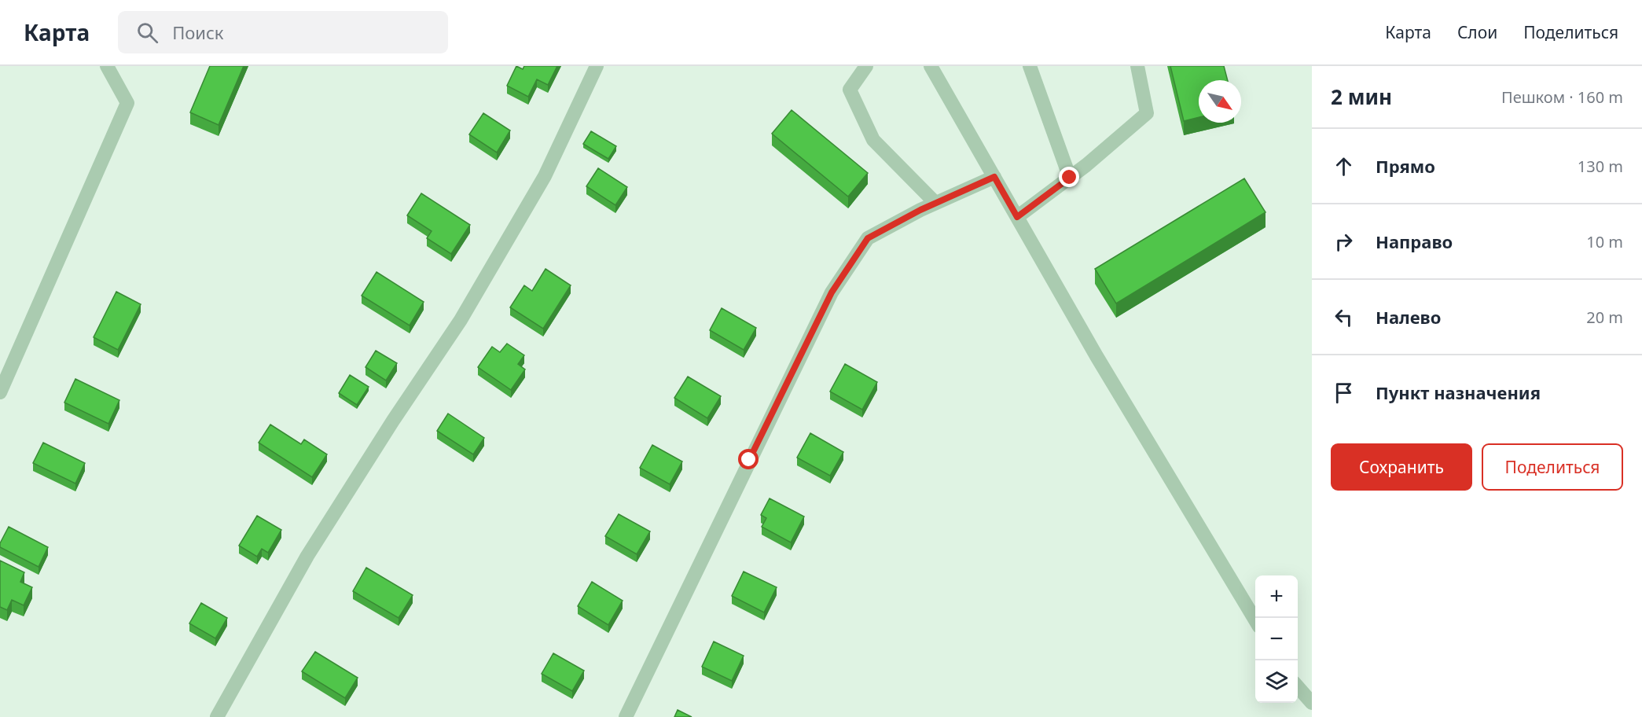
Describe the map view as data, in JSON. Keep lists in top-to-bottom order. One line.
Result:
{"north":"bottom right","page":{"header":"Карта","search":"Поиск","nav":["Карта","Слои","Поделиться"],"heading":["2 мин","Пешком · 160 m"],"list":[["Прямо","130 m"],["Направо","10 m"],["Налево","20 m"],"Пункт назначения"],"buttons":["Сохранить","Поделиться"],"map_buttons":["+","−"]}}
